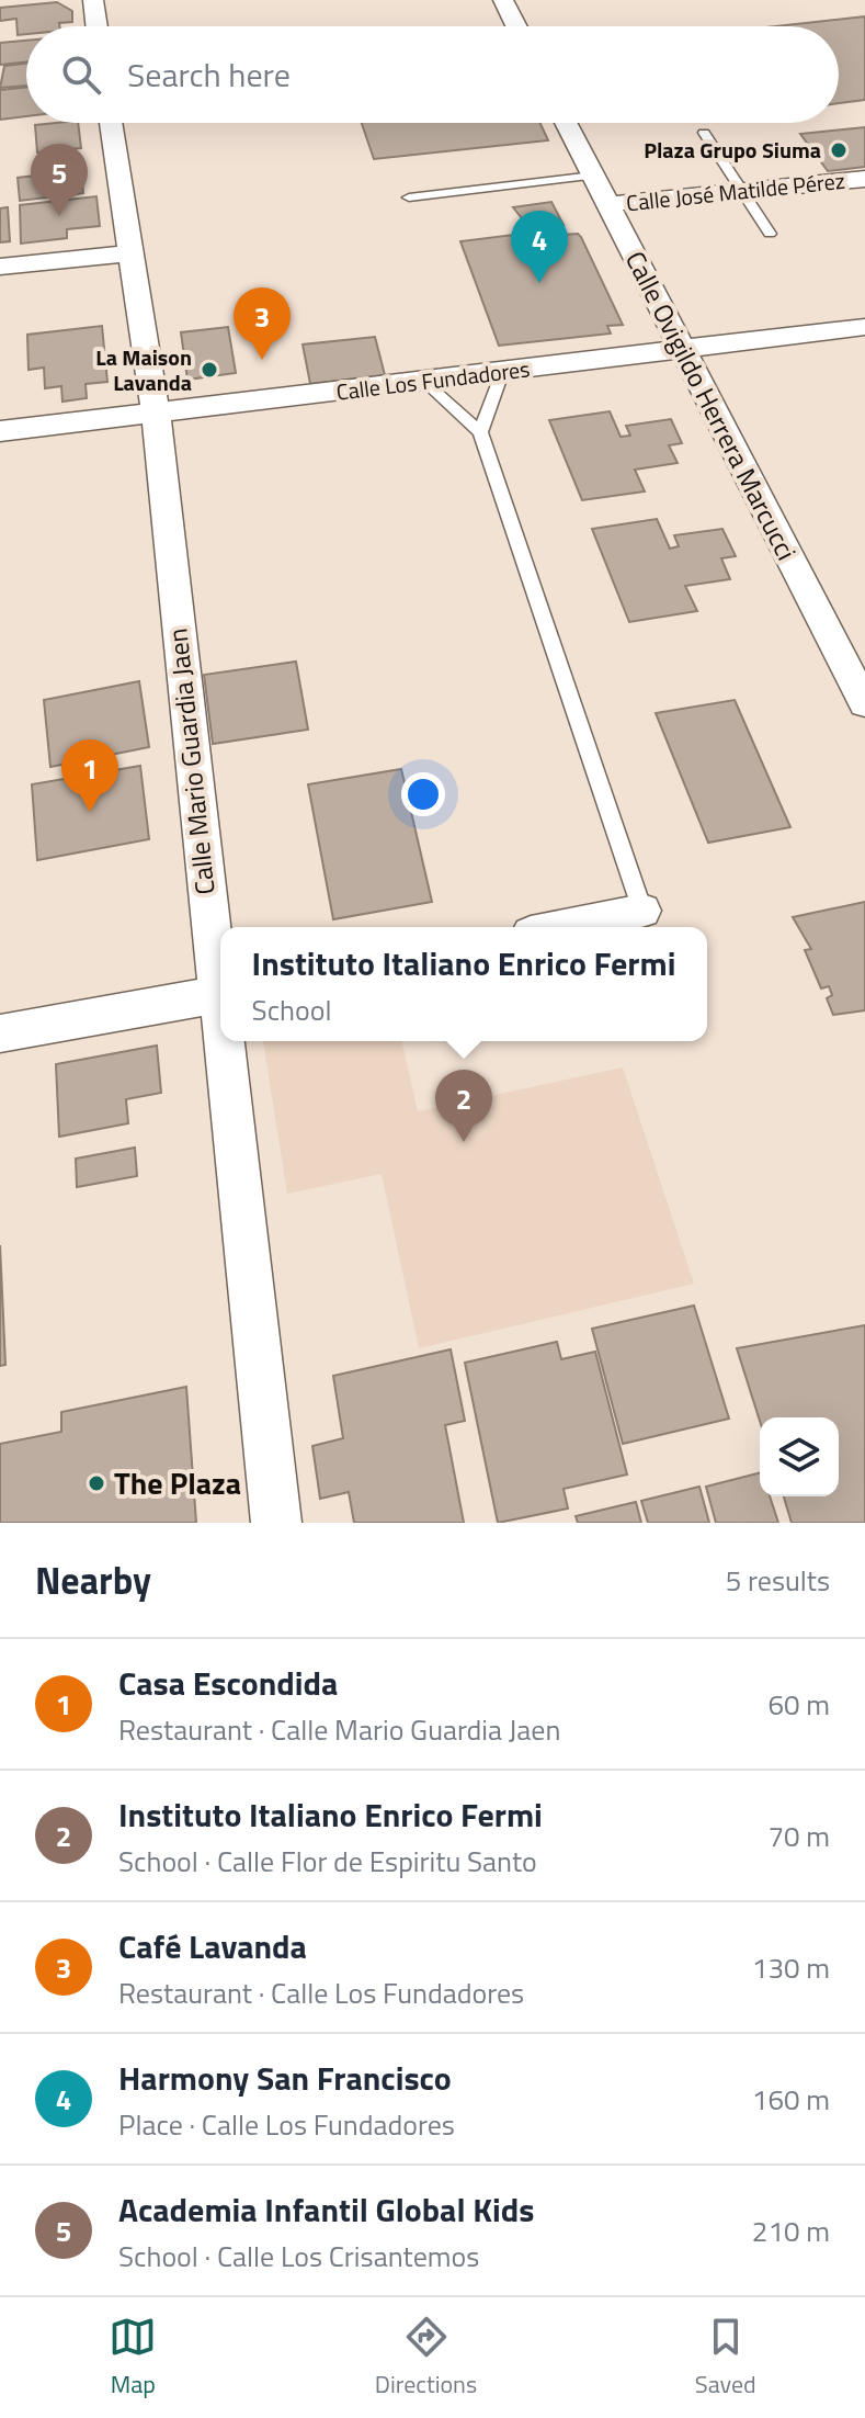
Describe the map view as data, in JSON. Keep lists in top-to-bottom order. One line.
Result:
{"streets":{"street":["Calle José Matilde Pérez","Calle Los Fundadores","Calle Ovigildo Herrera Marcucci","Calle Mario Guardia Jaen"]},"crossings":[["Calle José Matilde Pérez","Calle Ovigildo Herrera Marcucci"],["Calle Los Fundadores","Calle Ovigildo Herrera Marcucci"],["Calle Los Fundadores","Calle Mario Guardia Jaen"]],"places":["Plaza Grupo Siuma","La Maison Lavanda","The Plaza"],"page":{"search":"Search here","pins":["5","4","3","1","2"],"popup":["Instituto Italiano Enrico Fermi","School"],"heading":["Nearby","5 results"],"list":[{"mark":"1","name":"Casa Escondida","note":"Restaurant · Calle Mario Guardia Jaen","value":"60 m"},{"mark":"2","name":"Instituto Italiano Enrico Fermi","note":"School · Calle Flor de Espiritu Santo","value":"70 m"},{"mark":"3","name":"Café Lavanda","note":"Restaurant · Calle Los Fundadores","value":"130 m"},{"mark":"4","name":"Harmony San Francisco","note":"Place · Calle Los Fundadores","value":"160 m"},{"mark":"5","name":"Academia Infantil Global Kids","note":"School · Calle Los Crisantemos","value":"210 m"}],"nav":["Map","Directions","Saved"]}}
